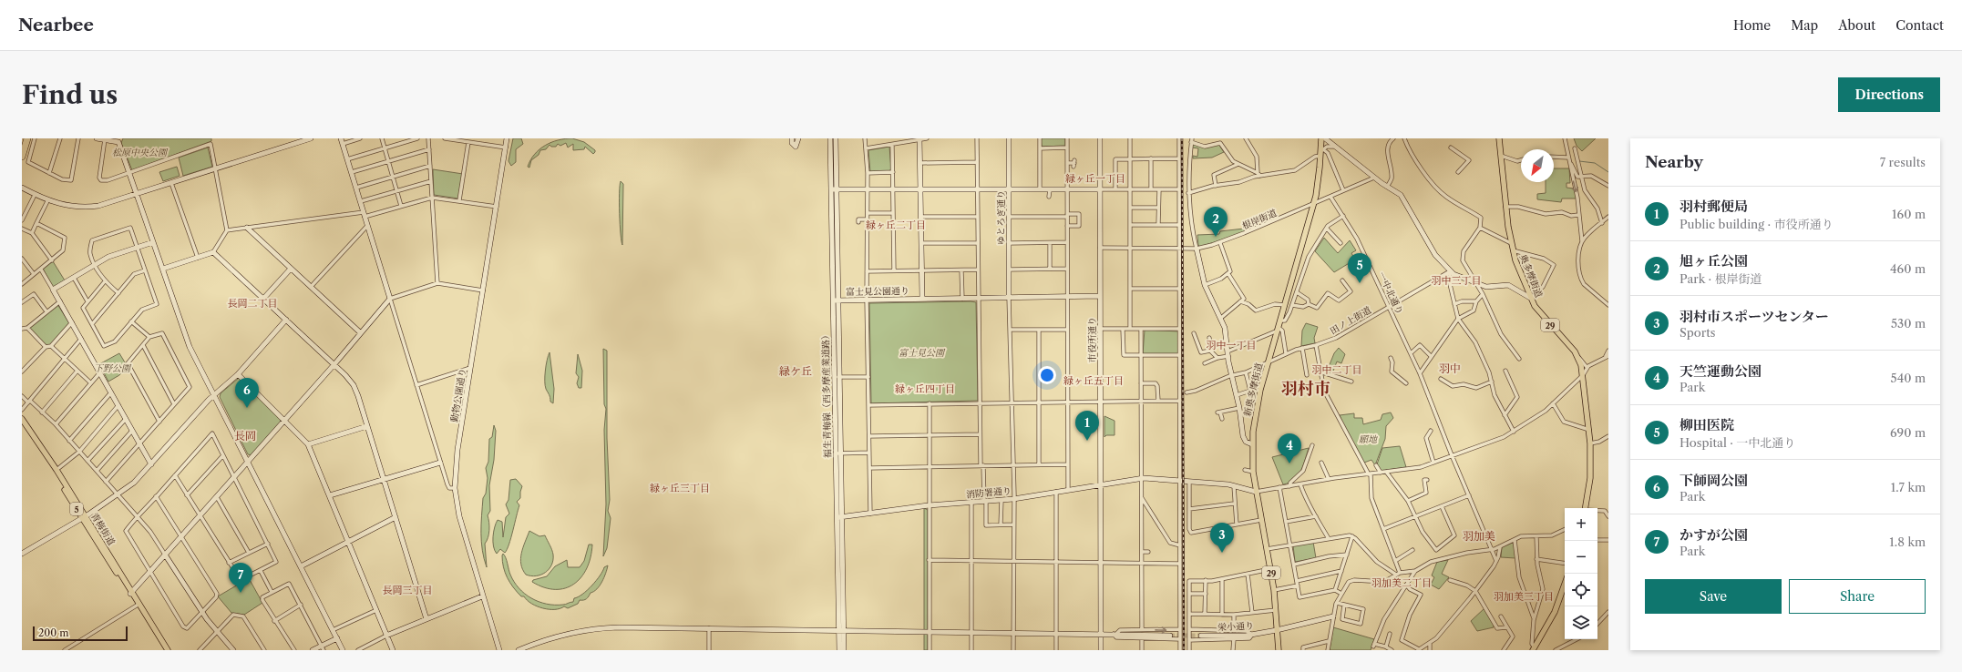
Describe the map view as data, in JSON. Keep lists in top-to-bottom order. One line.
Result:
{"streets":{"main road":["奥多摩街道","29","新奥多摩街道","5","青梅街道"],"street":["ゆとろぎ通り","根岸街道","富士見公園通り","一中北通り","田ノ上街道","市役所通り","福生青梅線（西多摩産業道路）","動物公園通り","消防署通り","栄小通り"]},"crossings":[["ゆとろぎ通り","富士見公園通り"],["根岸街道","一中北通り"],["根岸街道","市役所通り"],["根岸街道","新奥多摩街道"],["富士見公園通り","市役所通り"],["富士見公園通り","福生青梅線（西多摩産業道路）"],["一中北通り","田ノ上街道"],["田ノ上街道","新奥多摩街道"],["市役所通り","消防署通り"],["新奥多摩街道","消防署通り"],["新奥多摩街道","栄小通り"],["福生青梅線（西多摩産業道路）","消防署通り"]],"districts":["緑ヶ丘一丁目","緑ヶ丘二丁目","羽中三丁目","長岡二丁目","羽中一丁目","羽中","羽中二丁目","緑ケ丘","緑ヶ丘五丁目","緑ヶ丘四丁目","羽村市","長岡","緑ヶ丘三丁目","羽加美","羽加美二丁目","長岡三丁目","羽加美三丁目"],"parks":["松原中央公園","富士見公園","下野公園","願地"],"scale_bar":"200 m","north":"bottom left","page":{"header":"Nearbee","nav":["Home","Map","About","Contact"],"buttons":["Directions",["Save","Share"]],"title":"Find us","heading":["Nearby","7 results"],"list":[{"mark":"1","name":"羽村郵便局","note":"Public building · 市役所通り","value":"160 m"},{"mark":"2","name":"旭ヶ丘公園","note":"Park · 根岸街道","value":"460 m"},{"mark":"3","name":"羽村市スポーツセンター","note":"Sports","value":"530 m"},{"mark":"4","name":"天竺運動公園","note":"Park","value":"540 m"},{"mark":"5","name":"柳田医院","note":"Hospital · 一中北通り","value":"690 m"},{"mark":"6","name":"下師岡公園","note":"Park","value":"1.7 km"},{"mark":"7","name":"かすが公園","note":"Park","value":"1.8 km"}],"pins":["2","5","6","1","4","3","7"],"map_buttons":["+","−"],"scale":"200 m"}}
